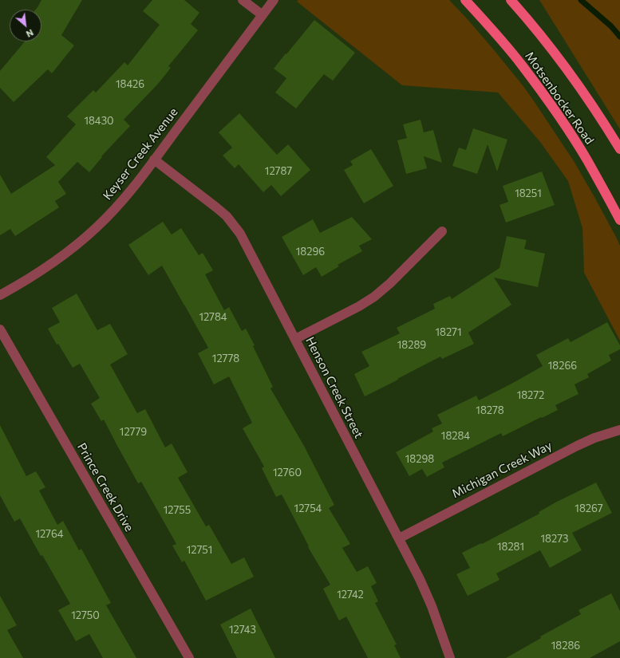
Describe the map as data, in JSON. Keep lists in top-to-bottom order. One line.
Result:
{"streets":{"main road":["Motsenbocker Road"],"street":["Keyser Creek Avenue","Henson Creek Street","Michigan Creek Way","Prince Creek Drive"]},"crossings":[["Keyser Creek Avenue","Henson Creek Street"],["Henson Creek Street","Michigan Creek Way"]],"house_numbers":["18426","18430","12787","18251","18296","12784","18271","18289","12778","18266","18272","18278","12779","18284","18298","12760","12754","18267","12755","12764","18273","18281","12751","12742","12750","12743","18286"],"north":"bottom right"}
